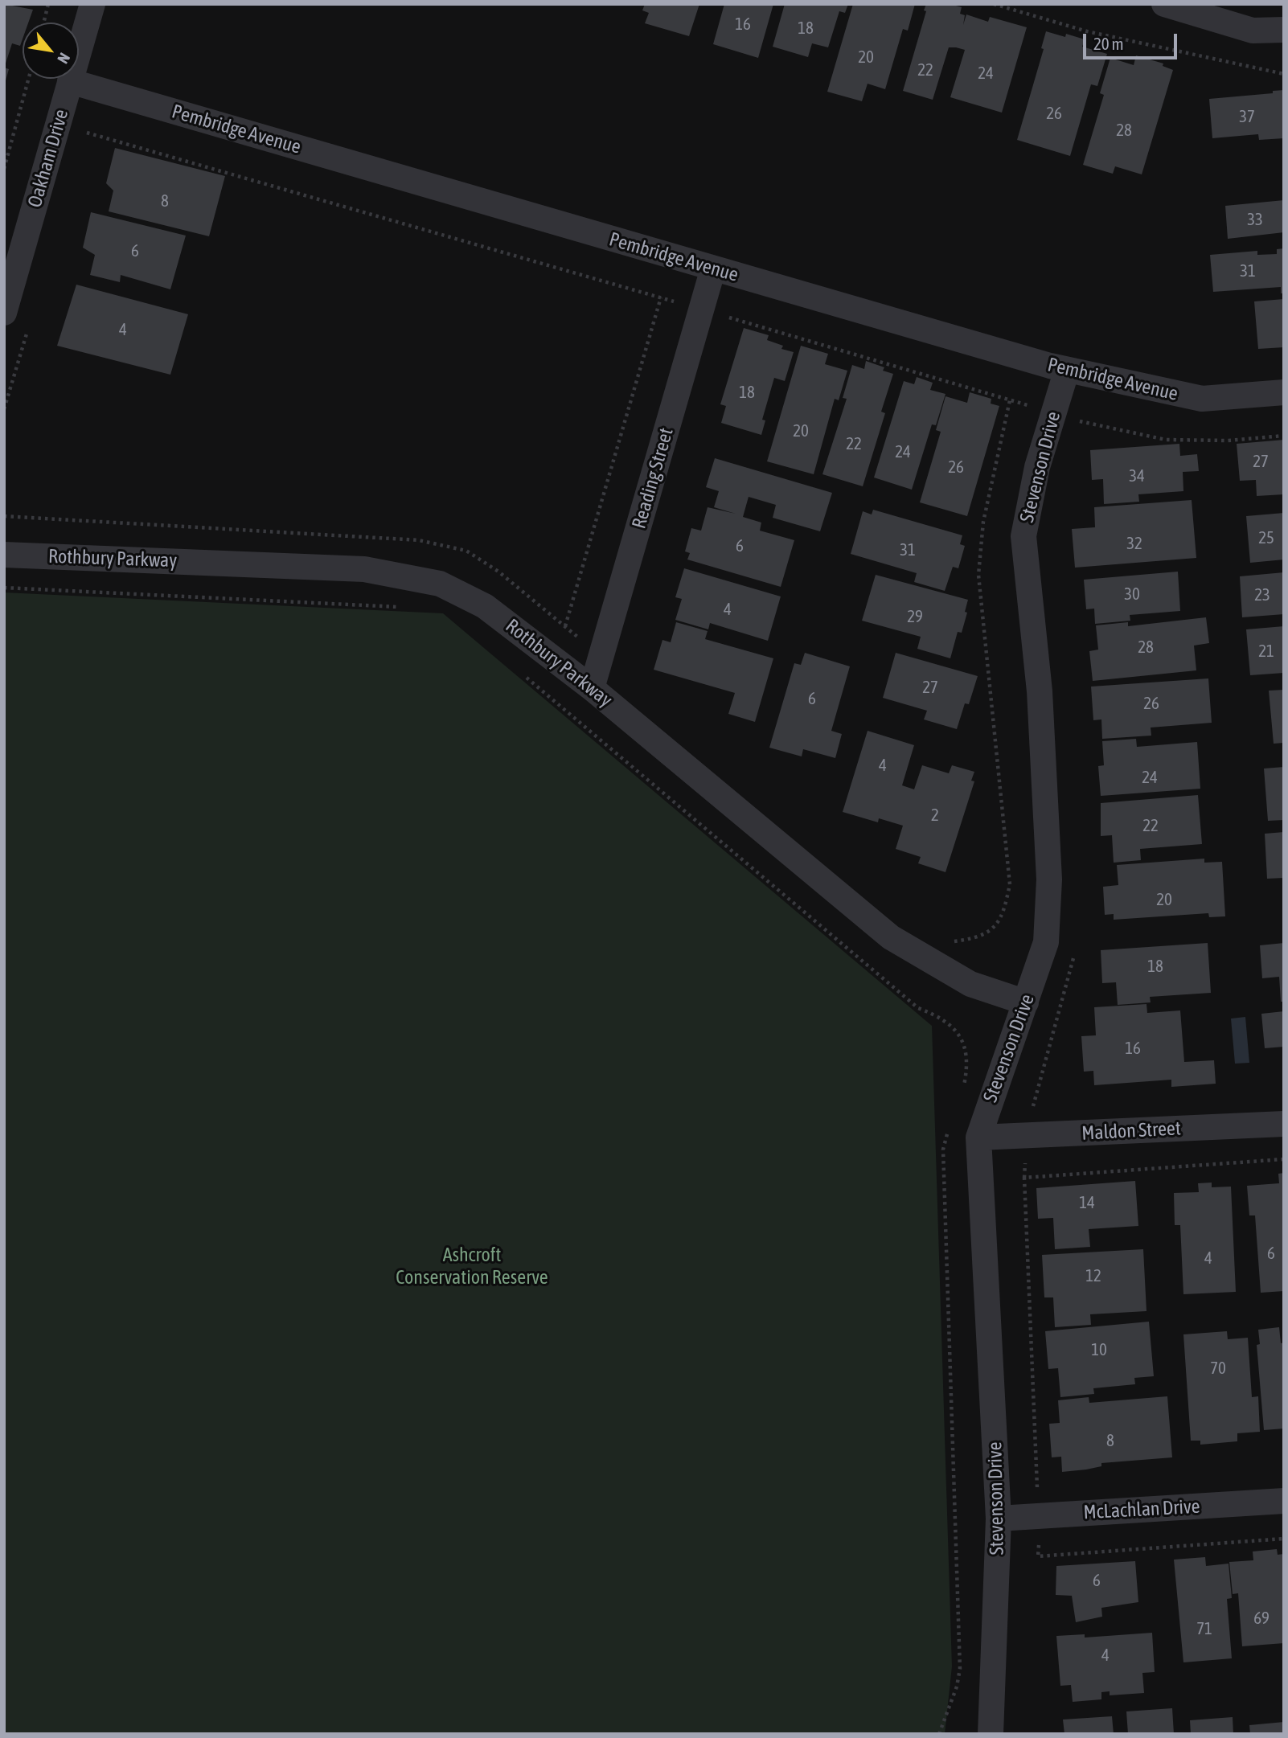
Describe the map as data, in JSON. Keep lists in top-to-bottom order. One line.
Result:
{"streets":{"street":["Pembridge Avenue","Oakham Drive","Stevenson Drive","Reading Street","Rothbury Parkway","Maldon Street","McLachlan Drive"]},"crossings":[["Pembridge Avenue","Oakham Drive"],["Pembridge Avenue","Stevenson Drive"],["Pembridge Avenue","Reading Street"],["Stevenson Drive","Rothbury Parkway"],["Stevenson Drive","Maldon Street"],["Stevenson Drive","McLachlan Drive"],["Reading Street","Rothbury Parkway"]],"parks":["Ashcroft Conservation Reserve"],"house_numbers":["16","18","20","22","24","26","37","28","8","33","6","31","4","18","20","22","24","27","26","34","25","32","6","31","30","23","4","29","28","21","27","6","26","4","24","2","22","20","18","16","14","6","4","12","10","70","8","6","69","71","4"],"scale_bar":"20 m","north":"bottom right"}
